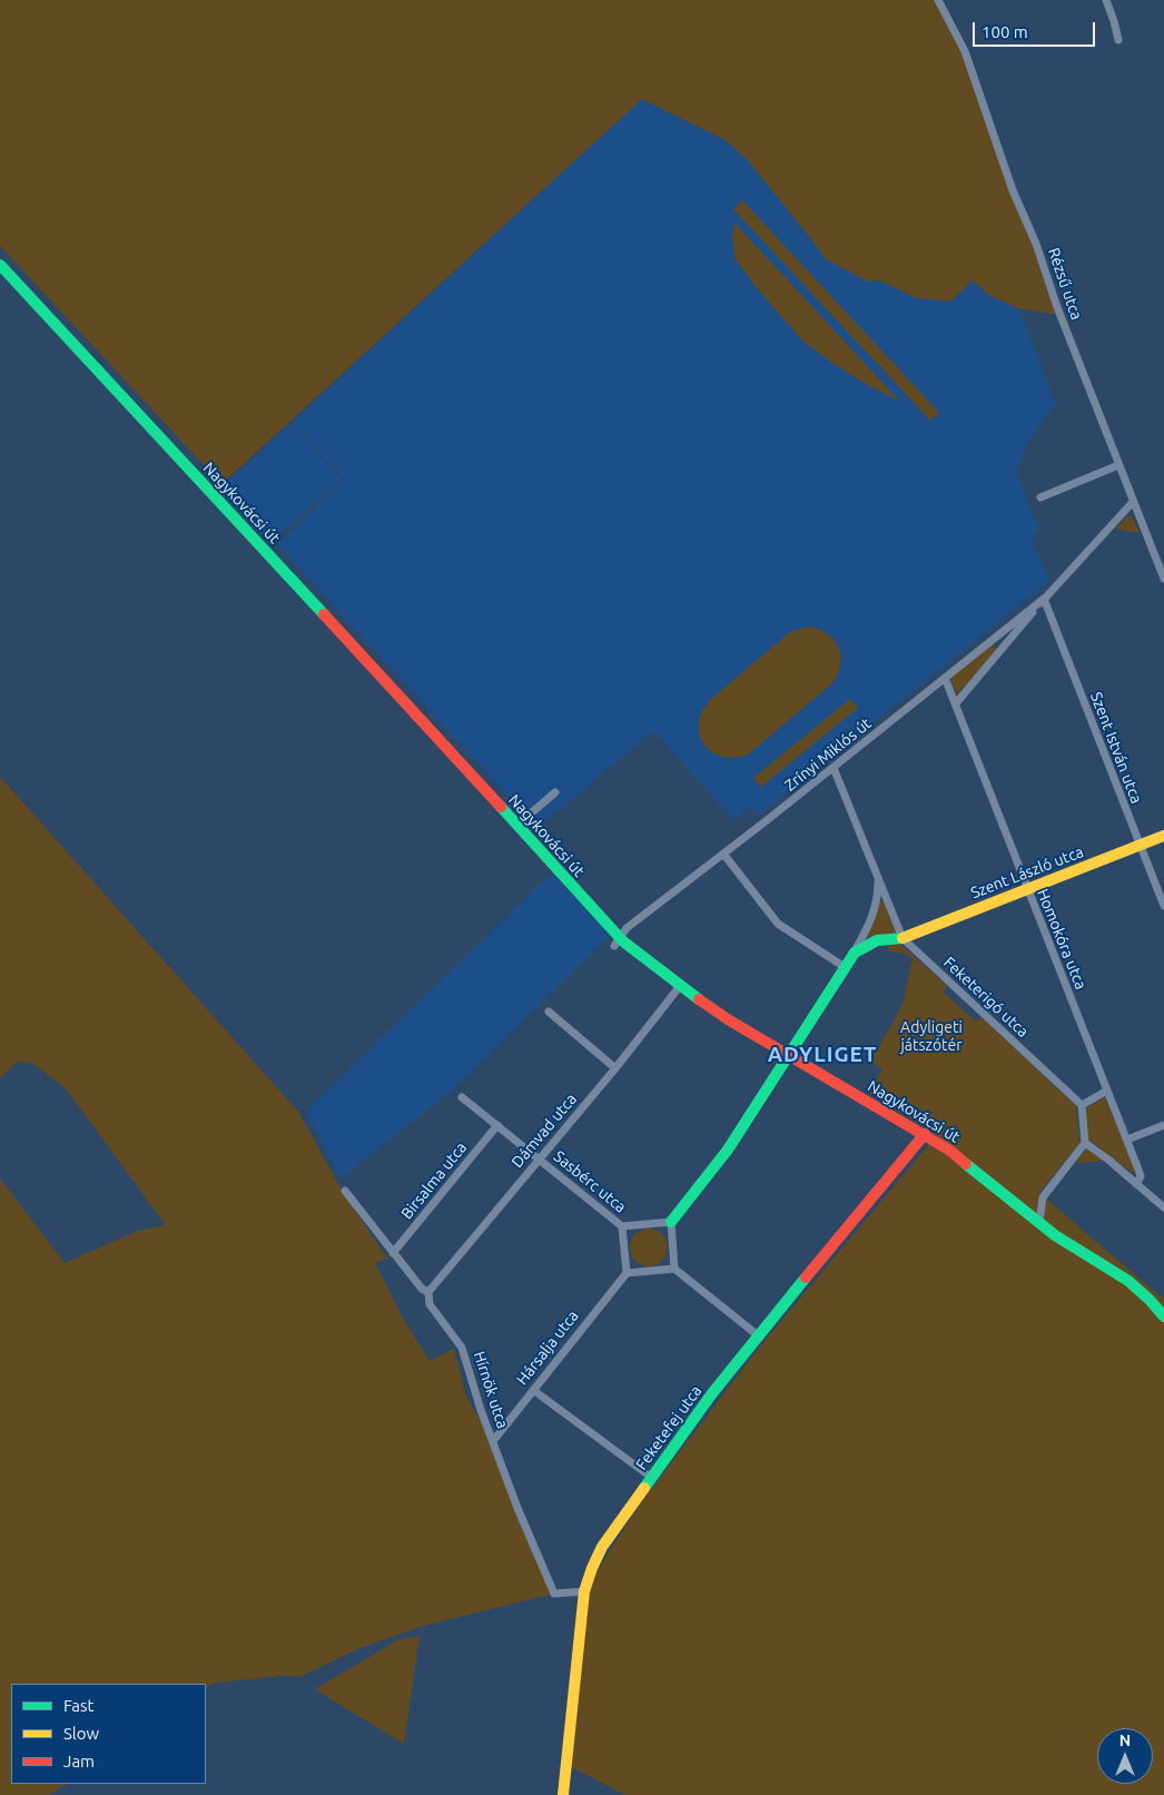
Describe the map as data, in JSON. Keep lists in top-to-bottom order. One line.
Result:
{"streets":{"street":["Rézsű utca","Nagykovácsi út","Szent István utca","Zrínyi Miklós út","Szent László utca","Homokóra utca","Feketerigó utca","Dámvad utca","Birsalma utca","Sasbérc utca","Hársalja utca","Hírnök utca","Feketefej utca"]},"crossings":[["Rézsű utca","Zrínyi Miklós út"],["Nagykovácsi út","Zrínyi Miklós út"],["Nagykovácsi út","Dámvad utca"],["Nagykovácsi út","Feketefej utca"],["Szent István utca","Zrínyi Miklós út"],["Szent István utca","Szent László utca"],["Zrínyi Miklós út","Homokóra utca"],["Zrínyi Miklós út","Feketerigó utca"],["Szent László utca","Homokóra utca"],["Szent László utca","Feketerigó utca"],["Dámvad utca","Sasbérc utca"],["Dámvad utca","Hírnök utca"],["Birsalma utca","Sasbérc utca"],["Birsalma utca","Hírnök utca"],["Hársalja utca","Hírnök utca"],["Hírnök utca","Feketefej utca"]],"districts":["ADYLIGET"],"parks":["Adyligeti játszótér"],"legend":["Fast","Slow","Jam"],"scale_bar":"100 m","north":"top"}
